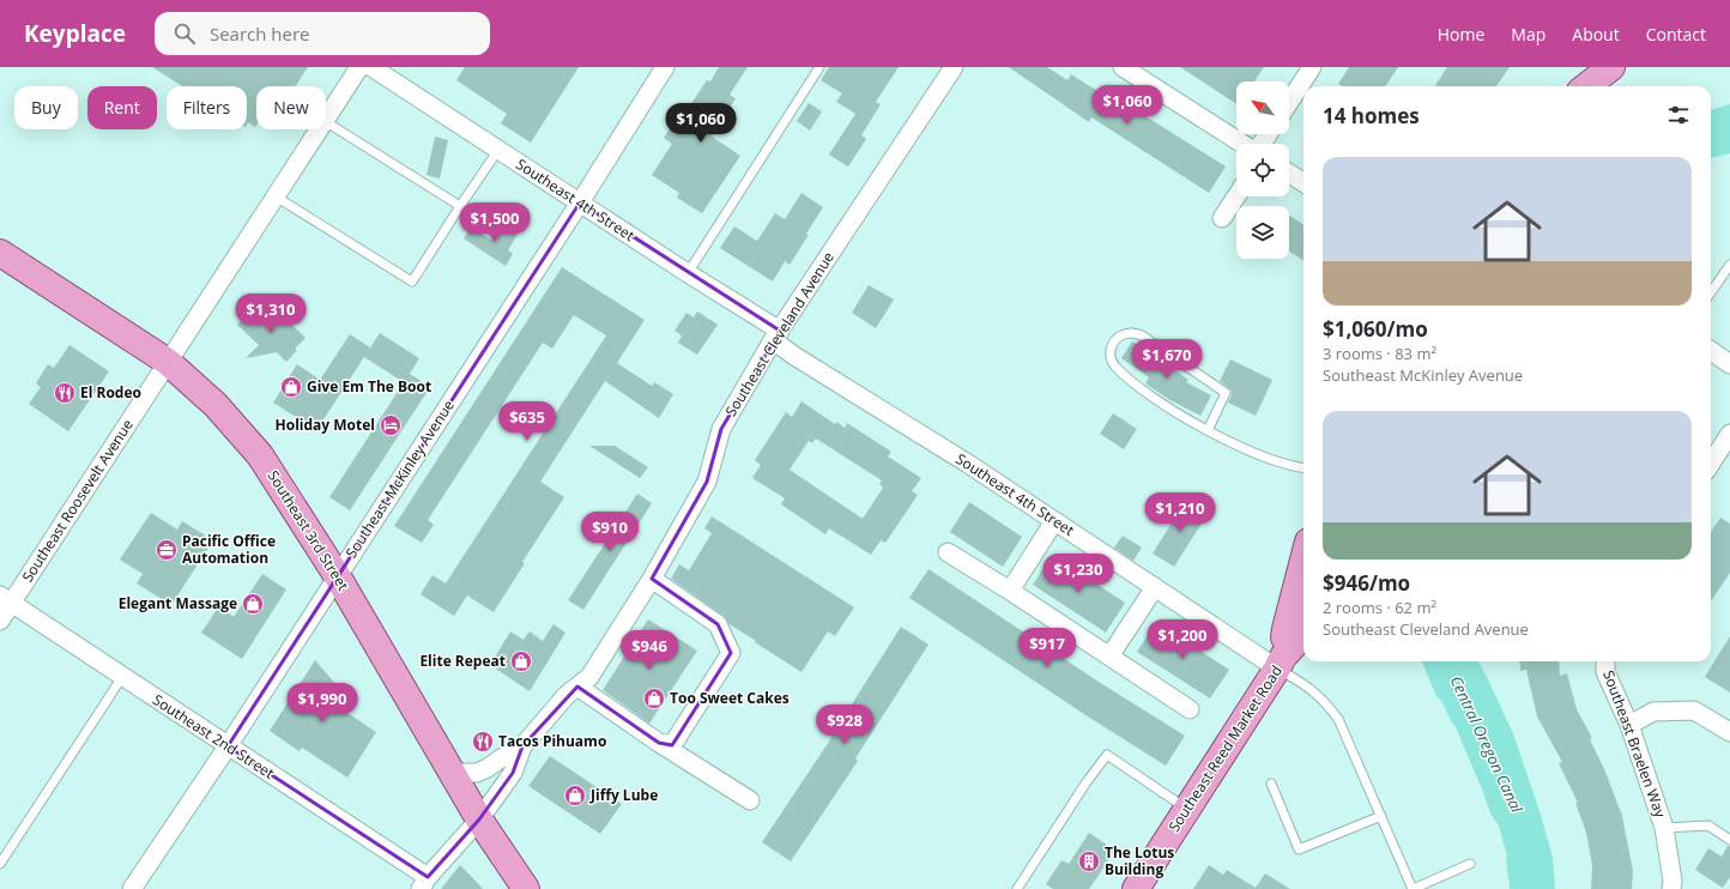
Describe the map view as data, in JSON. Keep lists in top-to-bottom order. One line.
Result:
{"streets":{"main road":["Southeast 3rd Street","Southeast Reed Market Road"],"street":["Southeast 4th Street","Southeast Cleveland Avenue","Southeast McKinley Avenue","Southeast Roosevelt Avenue","Southeast 2nd Street","Southeast Braelen Way"]},"crossings":[["Southeast 4th Street","Southeast Cleveland Avenue"],["Southeast 4th Street","Southeast McKinley Avenue"],["Southeast 4th Street","Southeast Reed Market Road"],["Southeast Cleveland Avenue","Southeast 3rd Street"],["Southeast Cleveland Avenue","Southeast 2nd Street"],["Southeast McKinley Avenue","Southeast 3rd Street"],["Southeast McKinley Avenue","Southeast 2nd Street"],["Southeast Roosevelt Avenue","Southeast 3rd Street"],["Southeast Roosevelt Avenue","Southeast 2nd Street"]],"water":["Central Oregon Canal"],"places":{"shop":["Give Em The Boot","Elegant Massage","Elite Repeat","Too Sweet Cakes","Jiffy Lube"],"restaurant":["El Rodeo","Tacos Pihuamo"],"hotel":["Holiday Motel"],"office":["Pacific Office Automation"],"building":["The Lotus Building"]},"north":"top left","page":{"header":"Keyplace","search":"Search here","nav":["Home","Map","About","Contact"],"price":["$1,060","$1,060","$1,500","$1,310","$1,670","$635","$1,210","$910","$1,230","$1,200","$917","$946","$1,990","$928"],"chip":["Buy","Rent","Filters","New"],"heading":"14 homes","list":[{"name":"$1,060/mo","note":"3 rooms · 83 m² · Southeast McKinley Avenue"},{"name":"$946/mo","note":"2 rooms · 62 m² · Southeast Cleveland Avenue"}]}}
